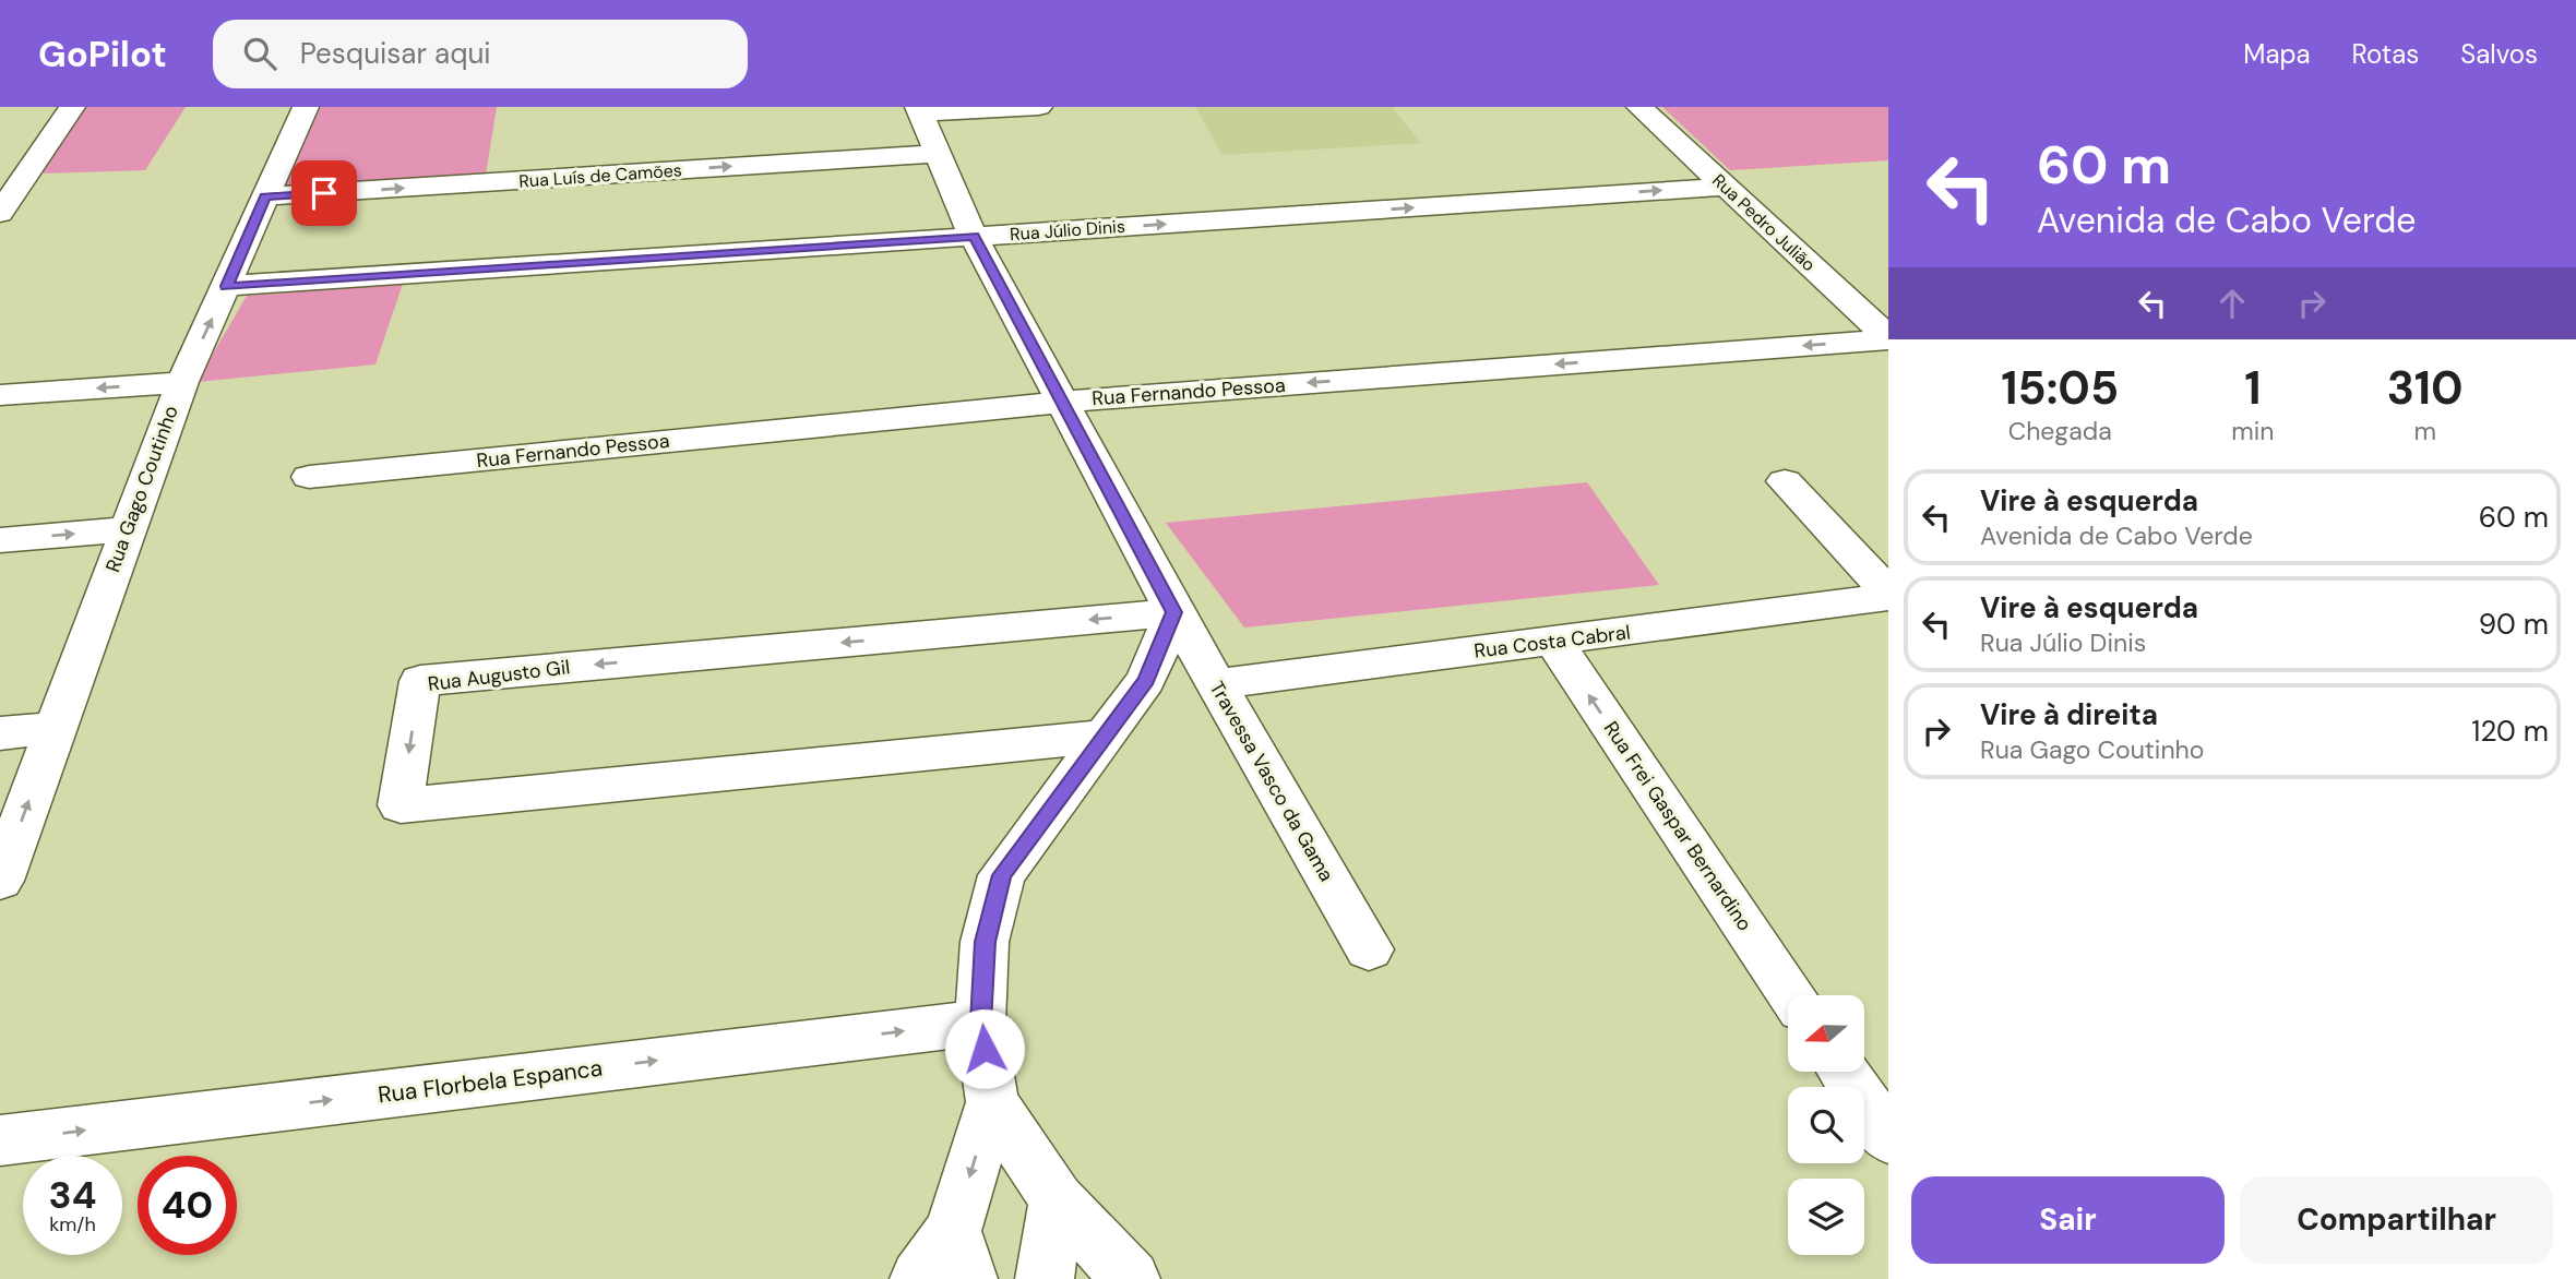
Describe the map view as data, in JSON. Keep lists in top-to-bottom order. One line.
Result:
{"streets":{"street":["Rua Luís de Camões","Rua Pedro Julião","Rua Júlio Dinis","Rua Fernando Pessoa","Rua Gago Coutinho","Rua Costa Cabral","Rua Augusto Gil","Travessa Vasco da Gama","Rua Frei Gaspar Bernardino","Rua Florbela Espanca"]},"crossings":[["Rua Luís de Camões","Rua Gago Coutinho"],["Rua Luís de Camões","Travessa Vasco da Gama"],["Rua Pedro Julião","Rua Júlio Dinis"],["Rua Pedro Julião","Rua Fernando Pessoa"],["Rua Júlio Dinis","Rua Gago Coutinho"],["Rua Júlio Dinis","Travessa Vasco da Gama"],["Rua Fernando Pessoa","Travessa Vasco da Gama"],["Rua Costa Cabral","Travessa Vasco da Gama"],["Rua Costa Cabral","Rua Frei Gaspar Bernardino"],["Rua Augusto Gil","Travessa Vasco da Gama"]],"one_way":["Rua Luís de Camões","Rua Júlio Dinis","Rua Fernando Pessoa","Rua Florbela Espanca"],"north":"left","page":{"header":"GoPilot","search":"Pesquisar aqui","nav":["Mapa","Rotas","Salvos"],"turn":["60 m","Avenida de Cabo Verde"],"eta":["15:05","Chegada","1","min","310","m"],"list":[{"name":"Vire à esquerda","note":"Avenida de Cabo Verde","value":"60 m"},{"name":"Vire à esquerda","note":"Rua Júlio Dinis","value":"90 m"},{"name":"Vire à direita","note":"Rua Gago Coutinho","value":"120 m"}],"speed":"34 km/h","limit":"40","buttons":["Sair","Compartilhar"]}}
